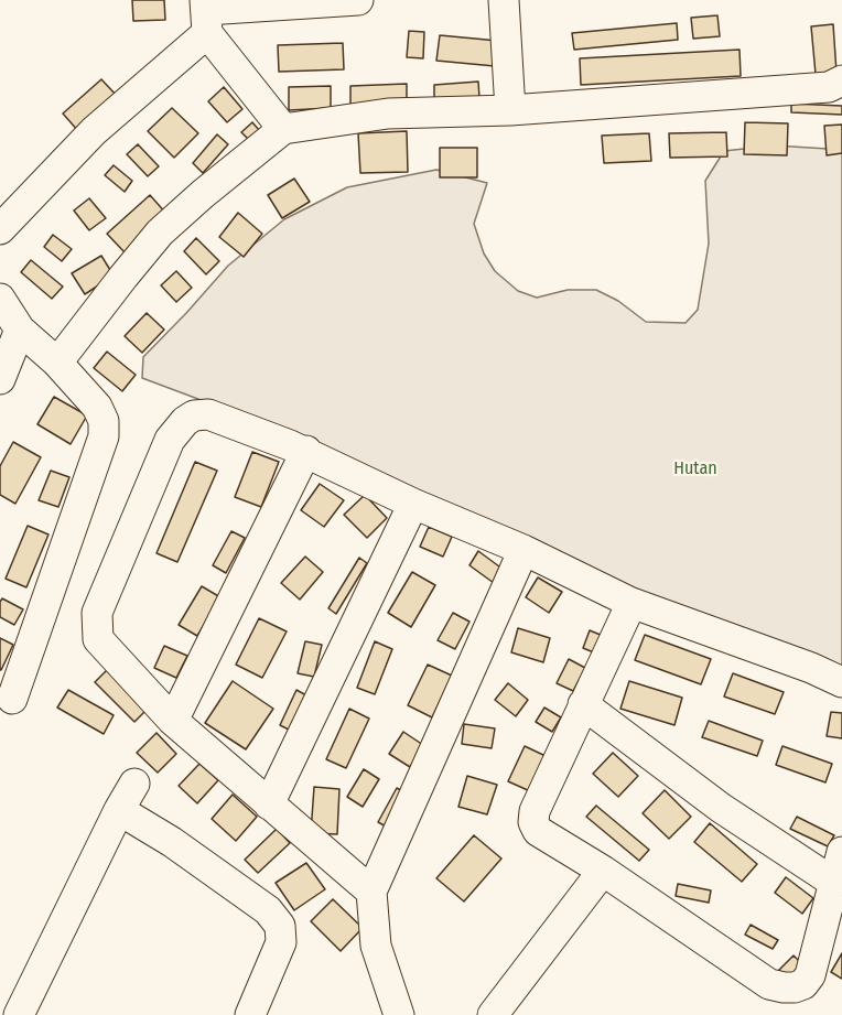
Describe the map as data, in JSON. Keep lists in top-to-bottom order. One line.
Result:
{"parks":["Hutan"]}
